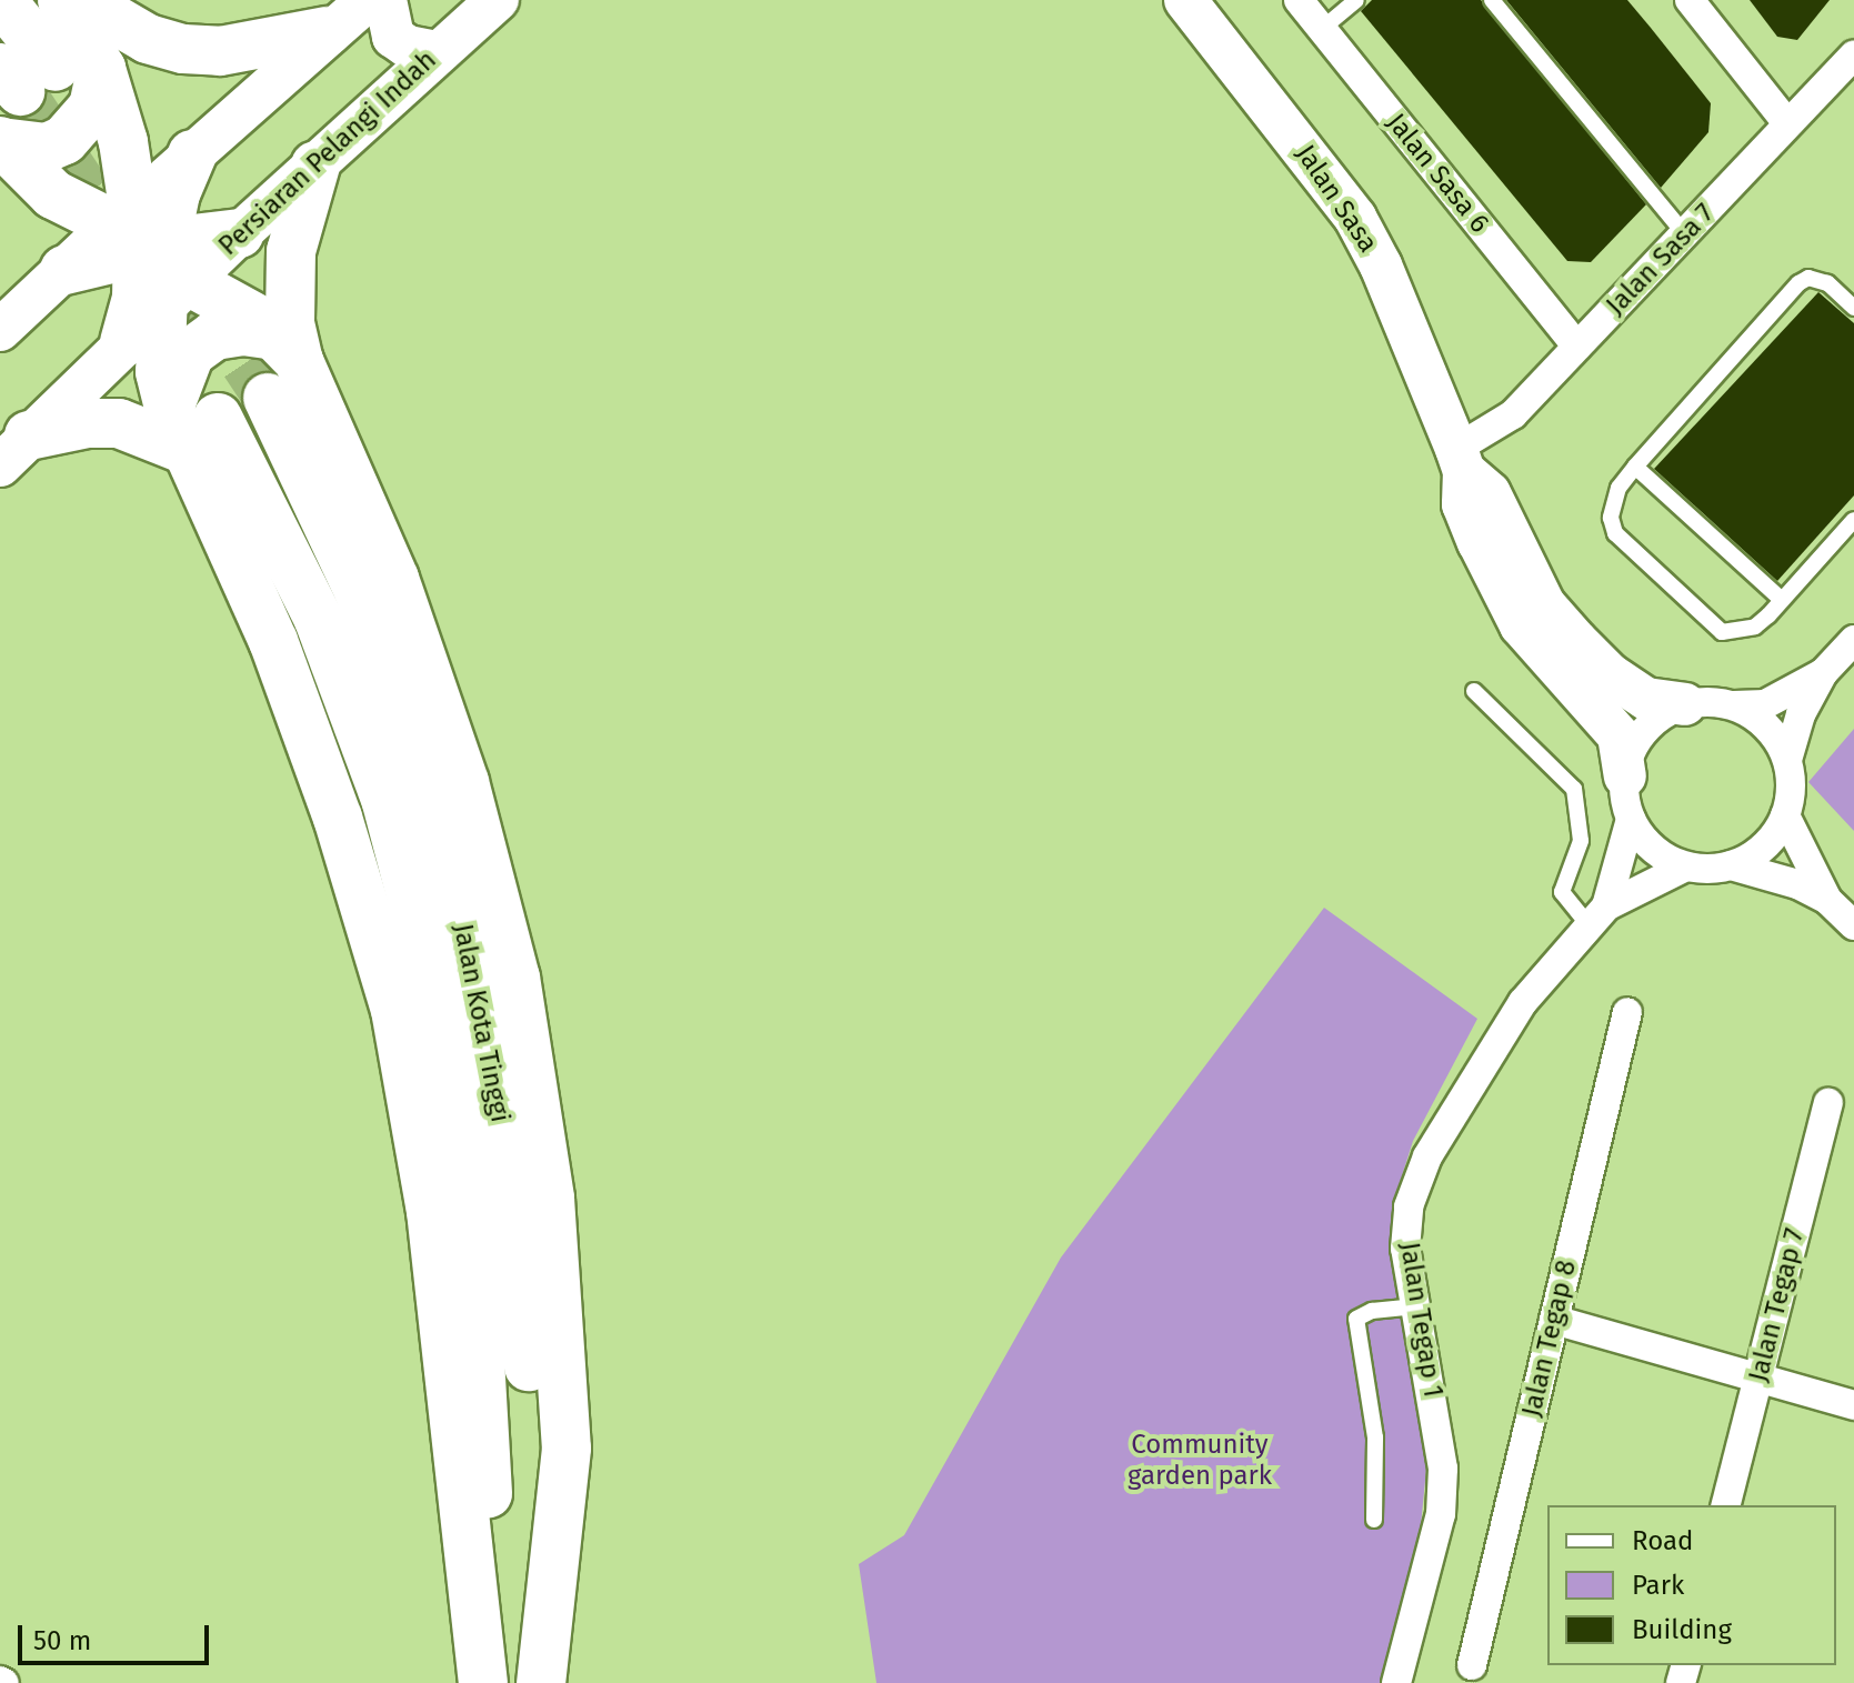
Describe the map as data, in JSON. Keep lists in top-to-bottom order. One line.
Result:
{"streets":{"street":["Persiaran Pelangi Indah","Jalan Sasa 6","Jalan Sasa","Jalan Sasa 7","Jalan Tegap 7","Jalan Tegap 1","Jalan Tegap 8"]},"crossings":[["Jalan Sasa 6","Jalan Sasa 7"],["Jalan Sasa","Jalan Sasa 7"],["Jalan Sasa","Jalan Tegap 1"]],"parks":["Community garden park"],"legend":["Road","Park","Building"],"scale_bar":"50 m"}
